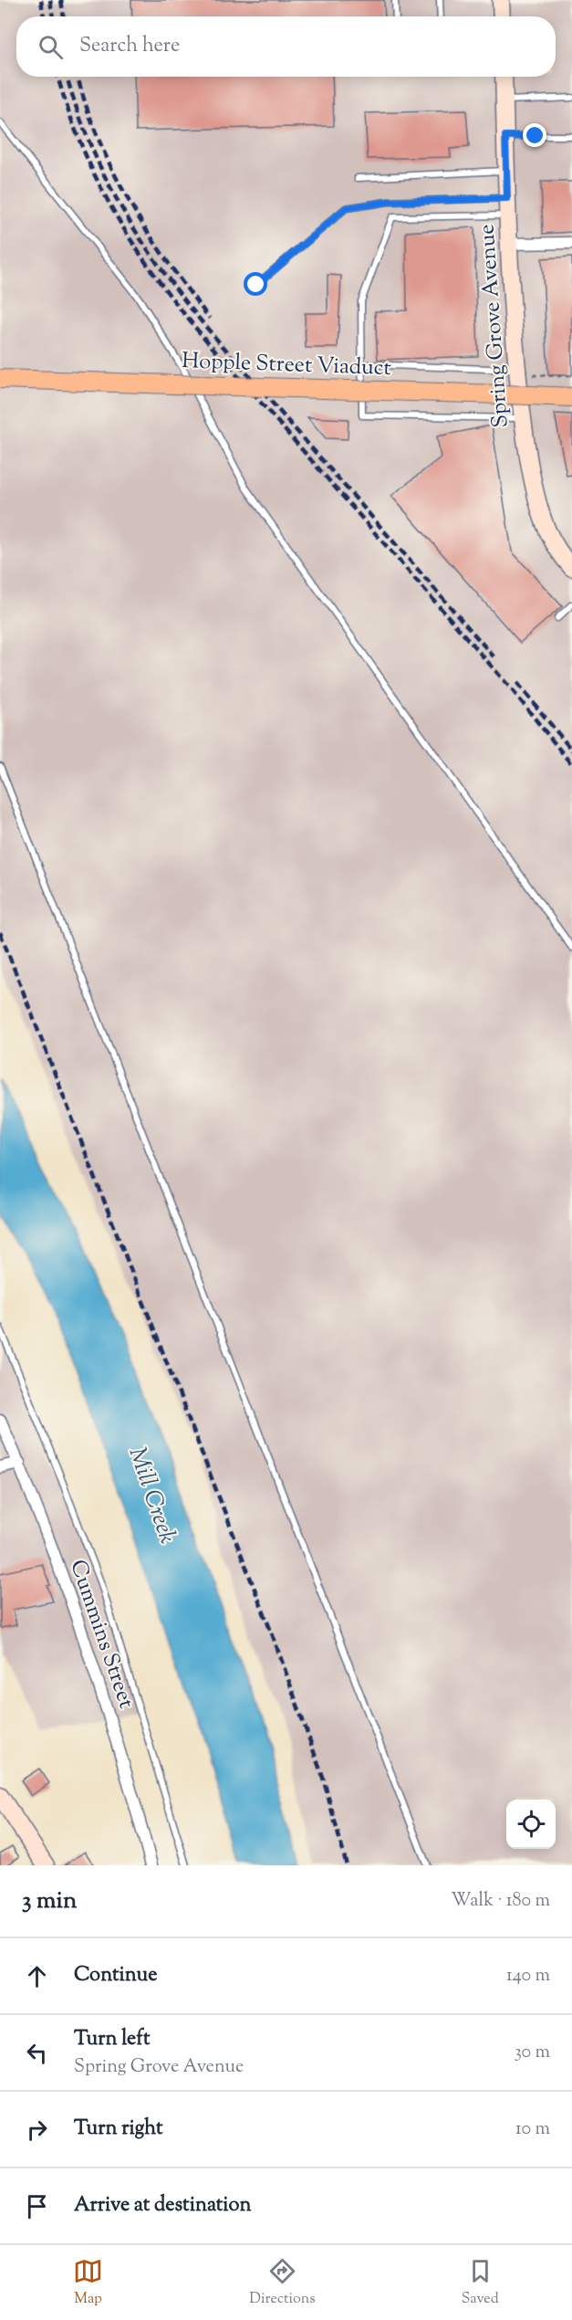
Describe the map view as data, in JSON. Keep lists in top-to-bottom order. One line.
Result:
{"streets":{"main road":["Spring Grove Avenue","Hopple Street Viaduct"],"street":["Cummins Street"]},"water":["Mill Creek"],"page":{"search":"Search here","heading":["3 min","Walk · 180 m"],"list":[["Continue","140 m"],["Turn left","Spring Grove Avenue","30 m"],["Turn right","10 m"],"Arrive at destination"],"nav":["Map","Directions","Saved"]}}
